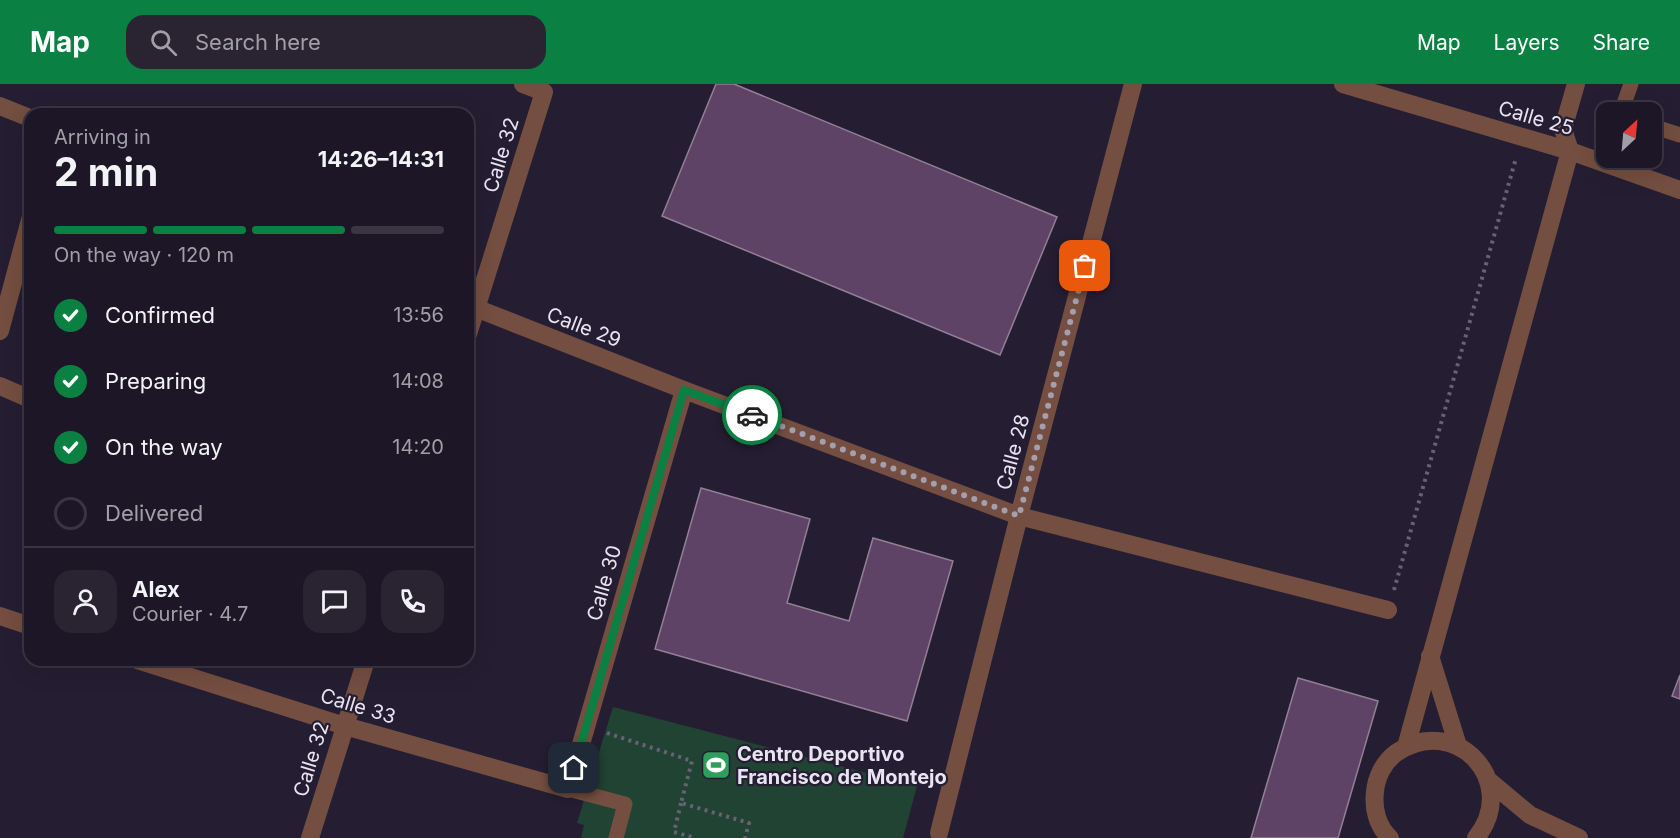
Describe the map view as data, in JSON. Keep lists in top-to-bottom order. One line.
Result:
{"streets":{"street":["Calle 25","Calle 32","Calle 29","Calle 28","Calle 30","Calle 33"]},"crossings":[["Calle 32","Calle 33"],["Calle 29","Calle 28"],["Calle 29","Calle 30"],["Calle 30","Calle 33"]],"places":{"sports":["Centro Deportivo Francisco de Montejo"]},"north":"top right","page":{"header":"Map","search":"Search here","nav":["Map","Layers","Share"],"heading":["2 min","Arriving in","14:26–14:31"],"panel":["Alex","Courier · 4.7"],"bar":"On the way · 120 m","list":[["Confirmed","13:56"],["Preparing","14:08"],["On the way","14:20"],"Delivered"]}}
